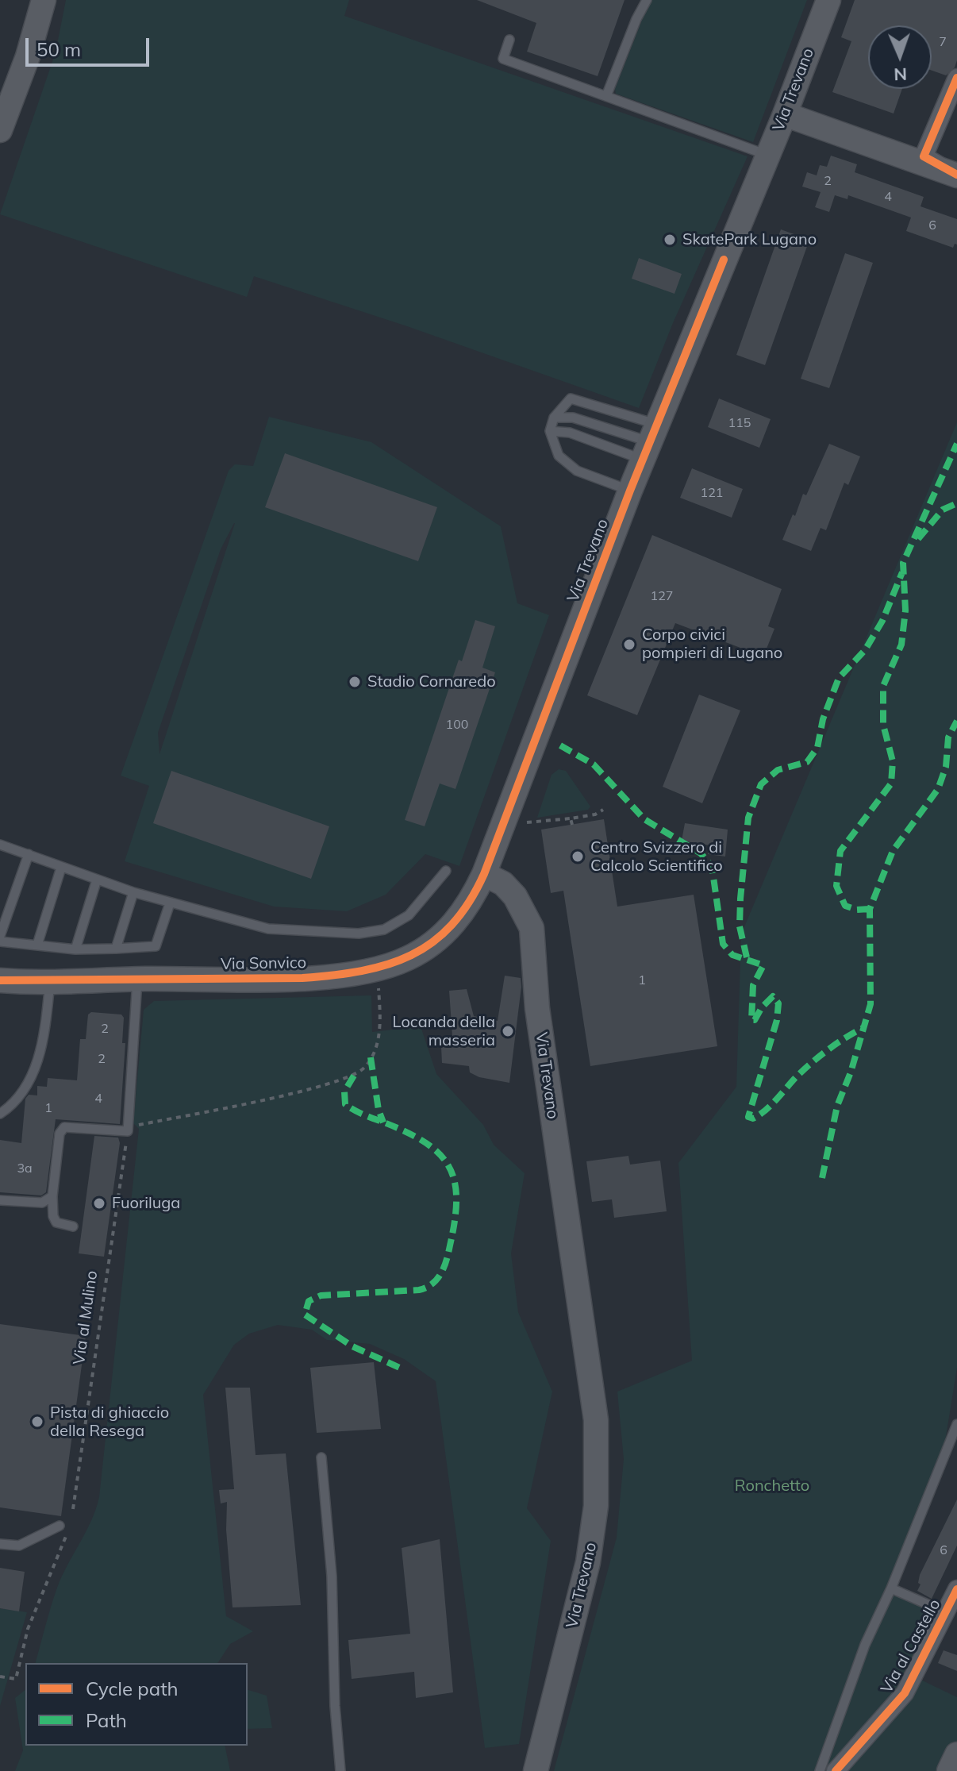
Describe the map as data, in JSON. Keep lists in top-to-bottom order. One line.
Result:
{"streets":{"main road":["Via Trevano","Via Sonvico"],"street":["Via al Castello"],"path":["Via al Mulino"]},"crossings":[["Via Trevano","Via Sonvico"]],"parks":["Ronchetto"],"places":["SkatePark Lugano","Corpo civici pompieri di Lugano","Stadio Cornaredo","Centro Svizzero di Calcolo Scientifico","Locanda della masseria","Fuoriluga","Pista di ghiaccio della Resega"],"house_numbers":["7","2","4","6","115","121","127","100","1","2","2","4","1","3a","6"],"legend":["Cycle path","Path"],"scale_bar":"50 m","north":"bottom"}
